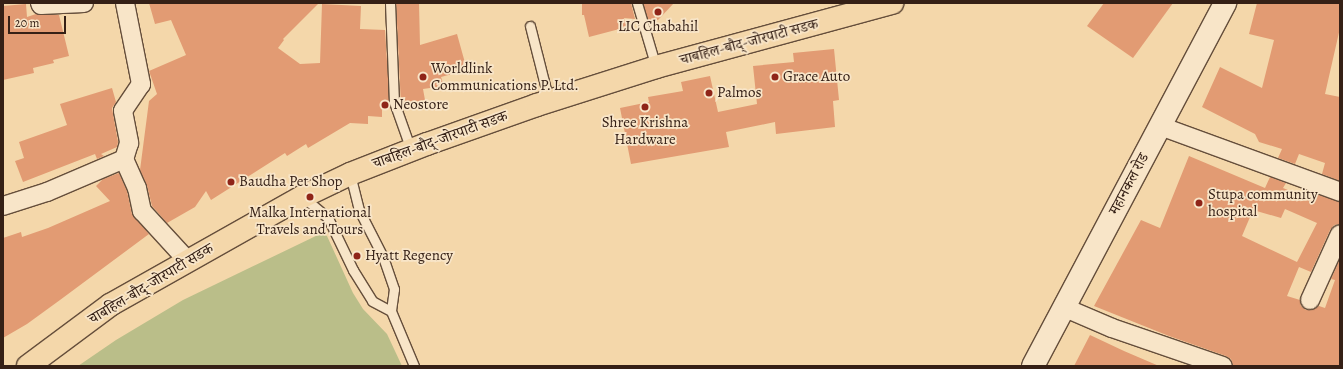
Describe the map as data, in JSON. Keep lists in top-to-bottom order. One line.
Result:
{"streets":{"main road":["चाबहिल-बौद्-जोरपाटी सडक","महानकल रोड"]},"places":["LIC Chabahil","Worldlink Communications P. Ltd.","Grace Auto","Palmos","Neostore","Shree Krishna Hardware","Baudha Pet Shop","Malka International Travels and Tours","Stupa community hospital","Hyatt Regency"],"scale_bar":"20 m"}
